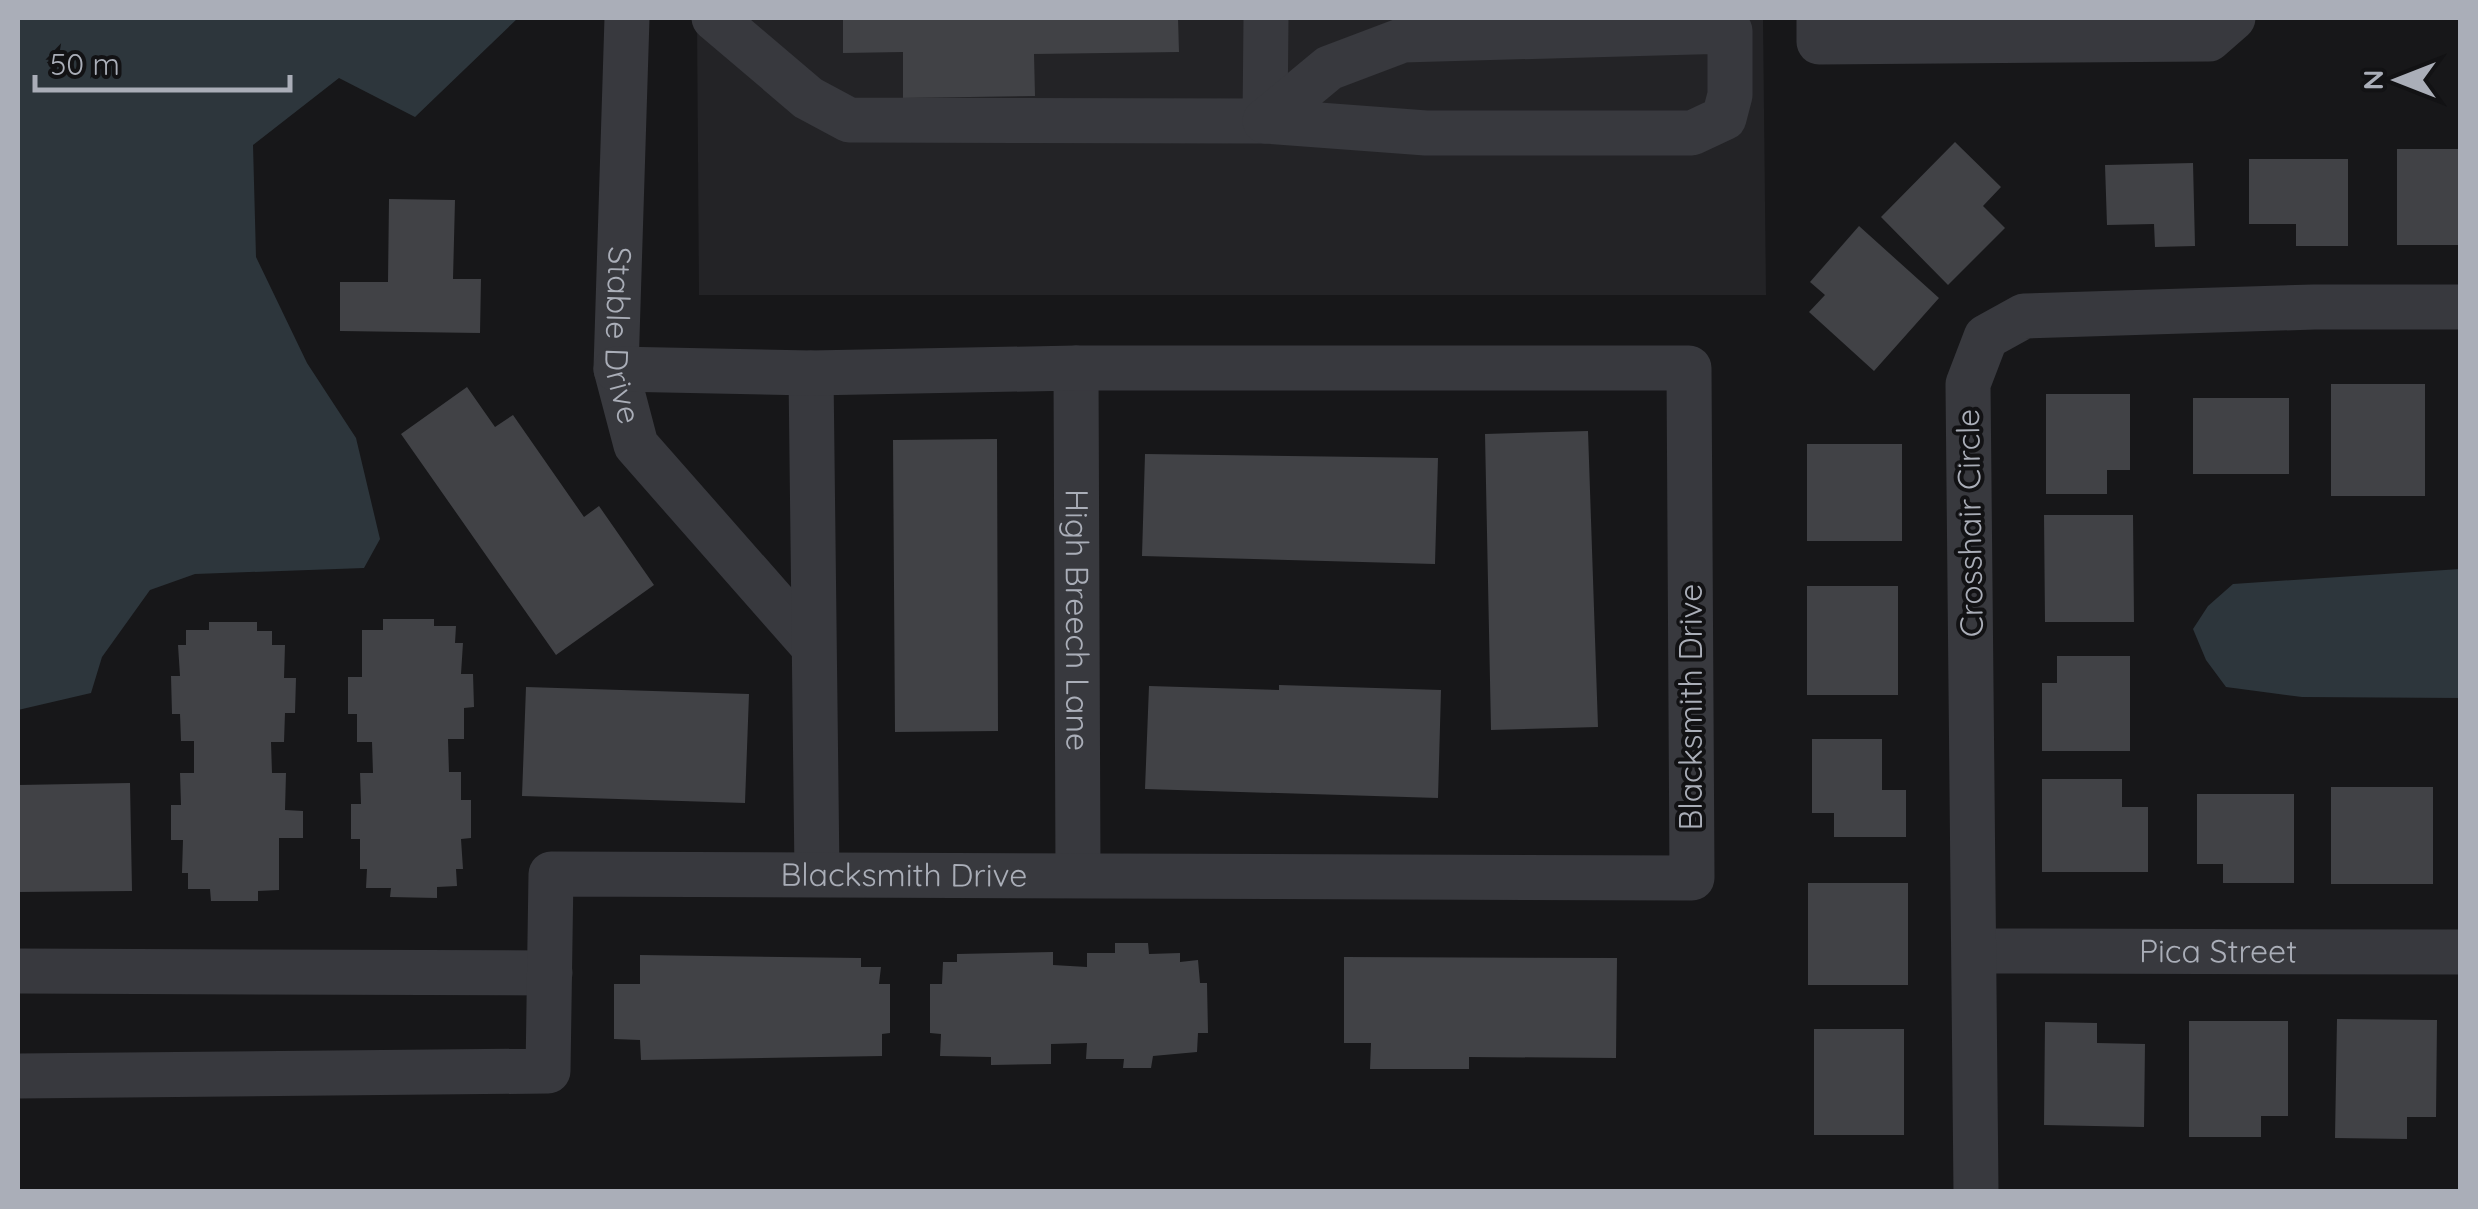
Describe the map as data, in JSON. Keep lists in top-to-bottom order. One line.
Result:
{"streets":{"street":["Stable Drive","Crosshair Circle","High Breech Lane","Blacksmith Drive","Pica Street"]},"crossings":[["Stable Drive","Blacksmith Drive"],["Crosshair Circle","Pica Street"],["High Breech Lane","Blacksmith Drive"]],"scale_bar":"50 m","north":"left"}
